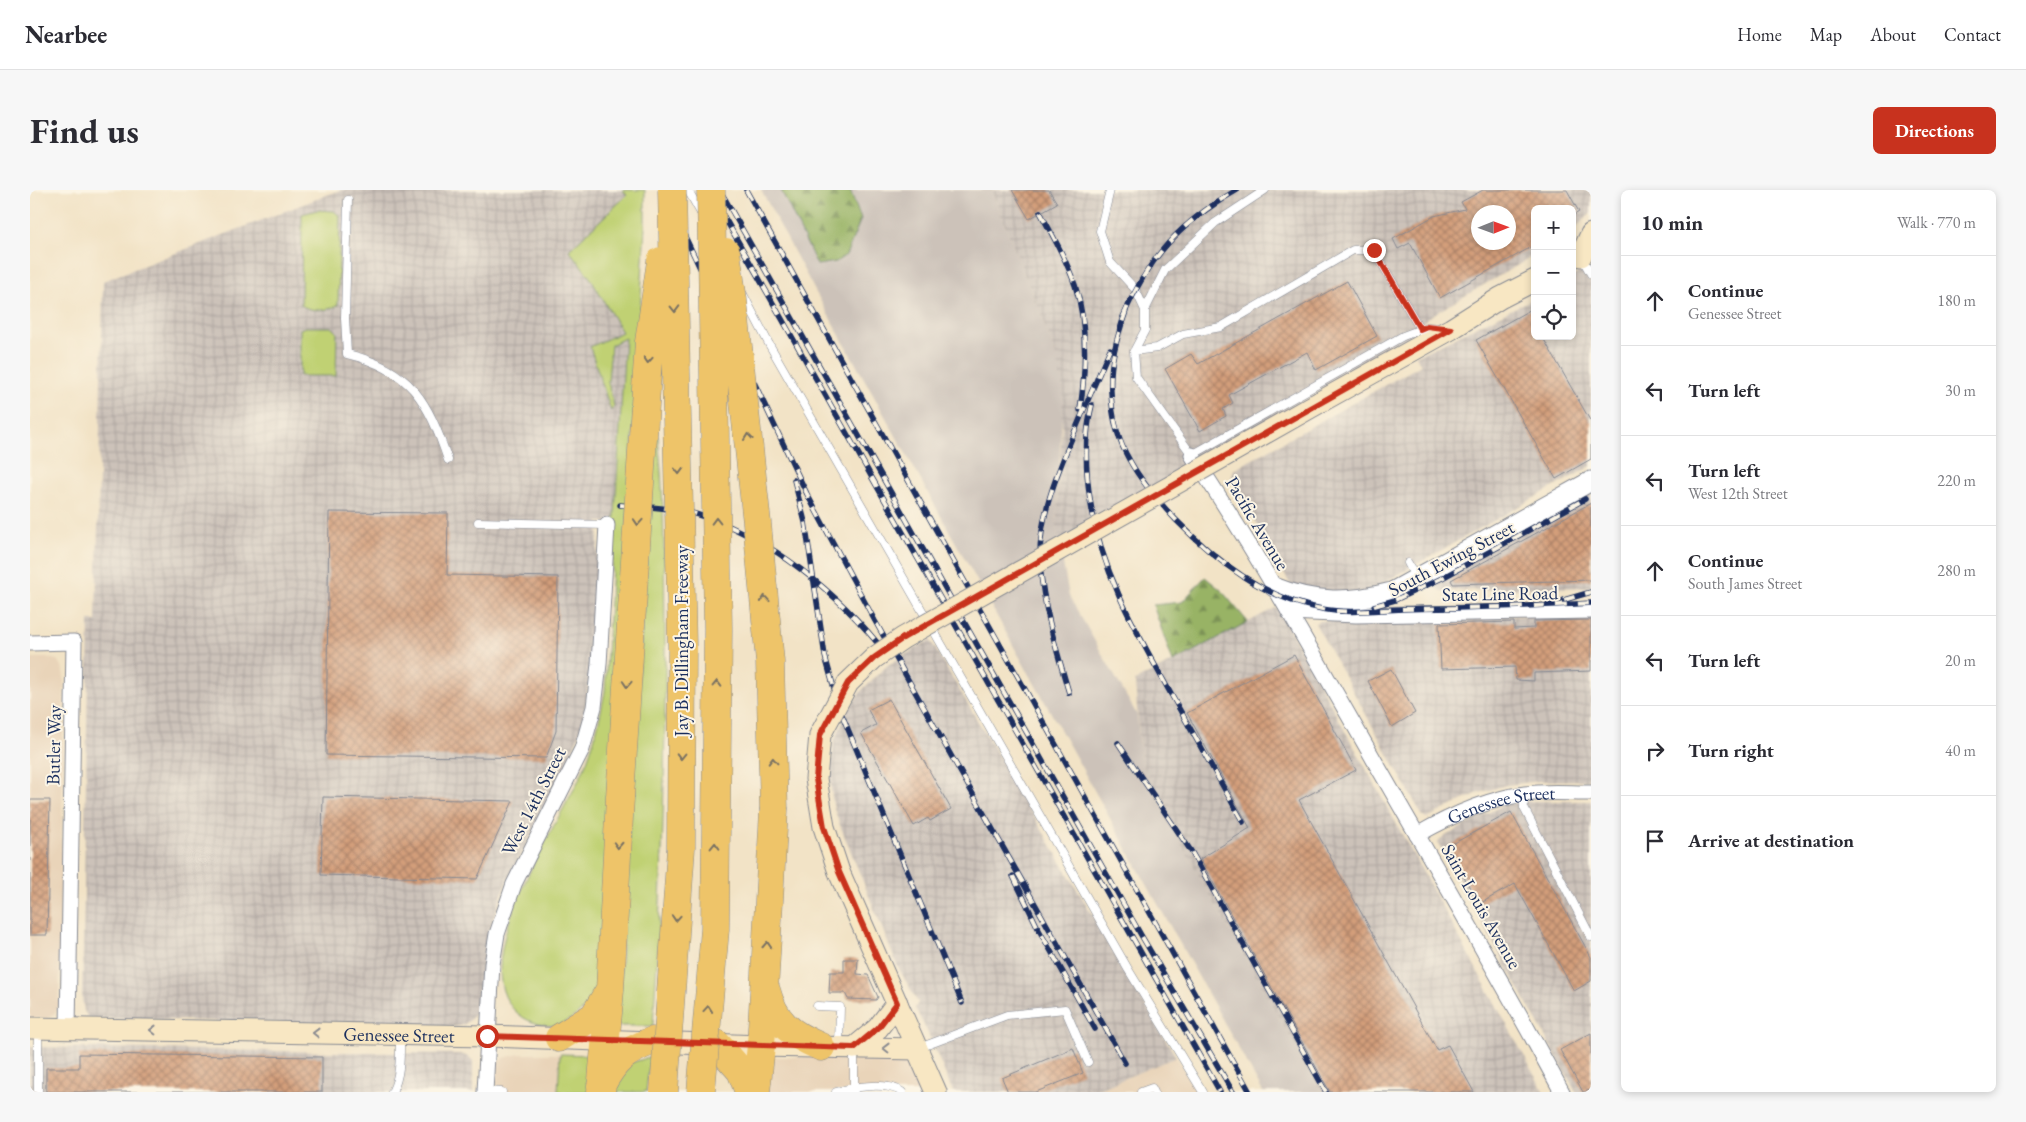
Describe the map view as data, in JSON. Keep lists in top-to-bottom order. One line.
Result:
{"streets":{"highway":["Jay B. Dillingham Freeway"],"main road":["Genessee Street"],"street":["Pacific Avenue","South Ewing Street","State Line Road","Butler Way","West 14th Street","Saint Louis Avenue"]},"crossings":[["Pacific Avenue","South Ewing Street"],["Pacific Avenue","State Line Road"],["Pacific Avenue","Saint Louis Avenue"],["State Line Road","Saint Louis Avenue"],["Butler Way","Genessee Street"],["West 14th Street","Genessee Street"],["Genessee Street","Saint Louis Avenue"]],"one_way":["Genessee Street"],"north":"right","page":{"header":"Nearbee","nav":["Home","Map","About","Contact"],"buttons":"Directions","title":"Find us","heading":["10 min","Walk · 770 m"],"map_buttons":["+","−"],"list":[["Continue","Genessee Street","180 m"],["Turn left","30 m"],["Turn left","West 12th Street","220 m"],["Continue","South James Street","280 m"],["Turn left","20 m"],["Turn right","40 m"],"Arrive at destination"]}}
